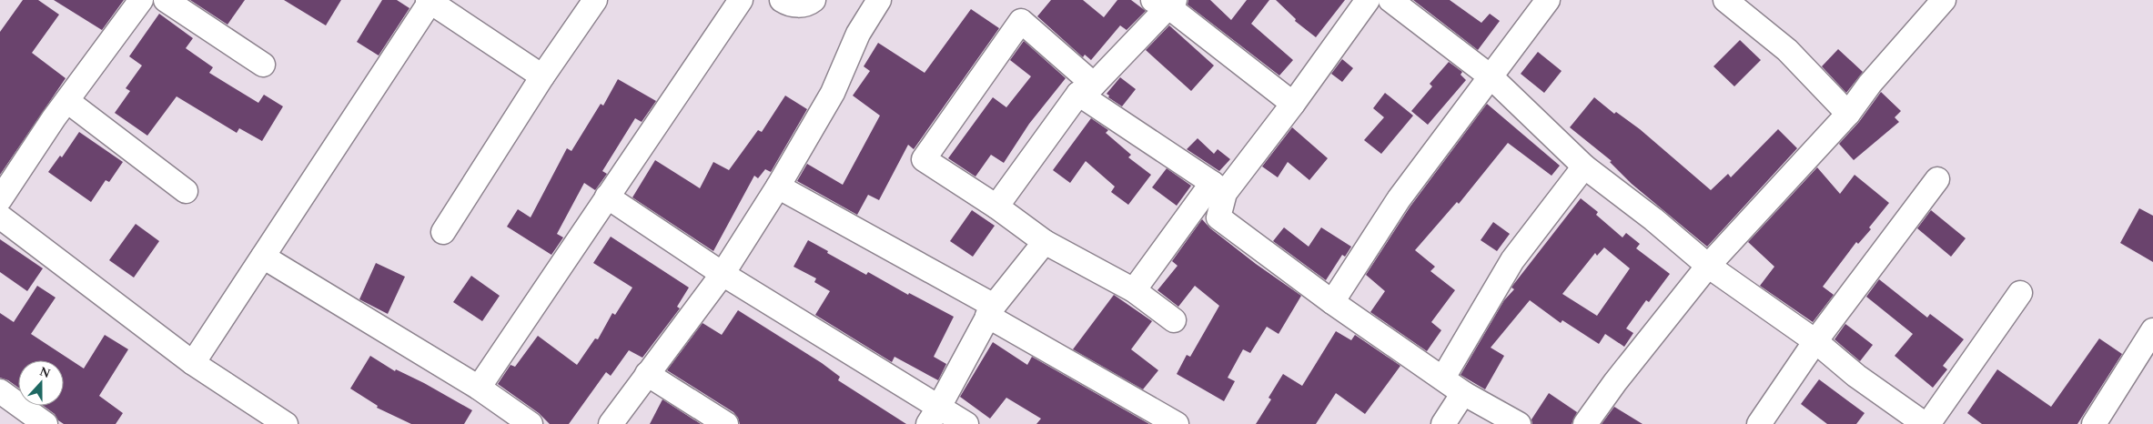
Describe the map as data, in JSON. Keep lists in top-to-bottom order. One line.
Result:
{"north":"top"}
